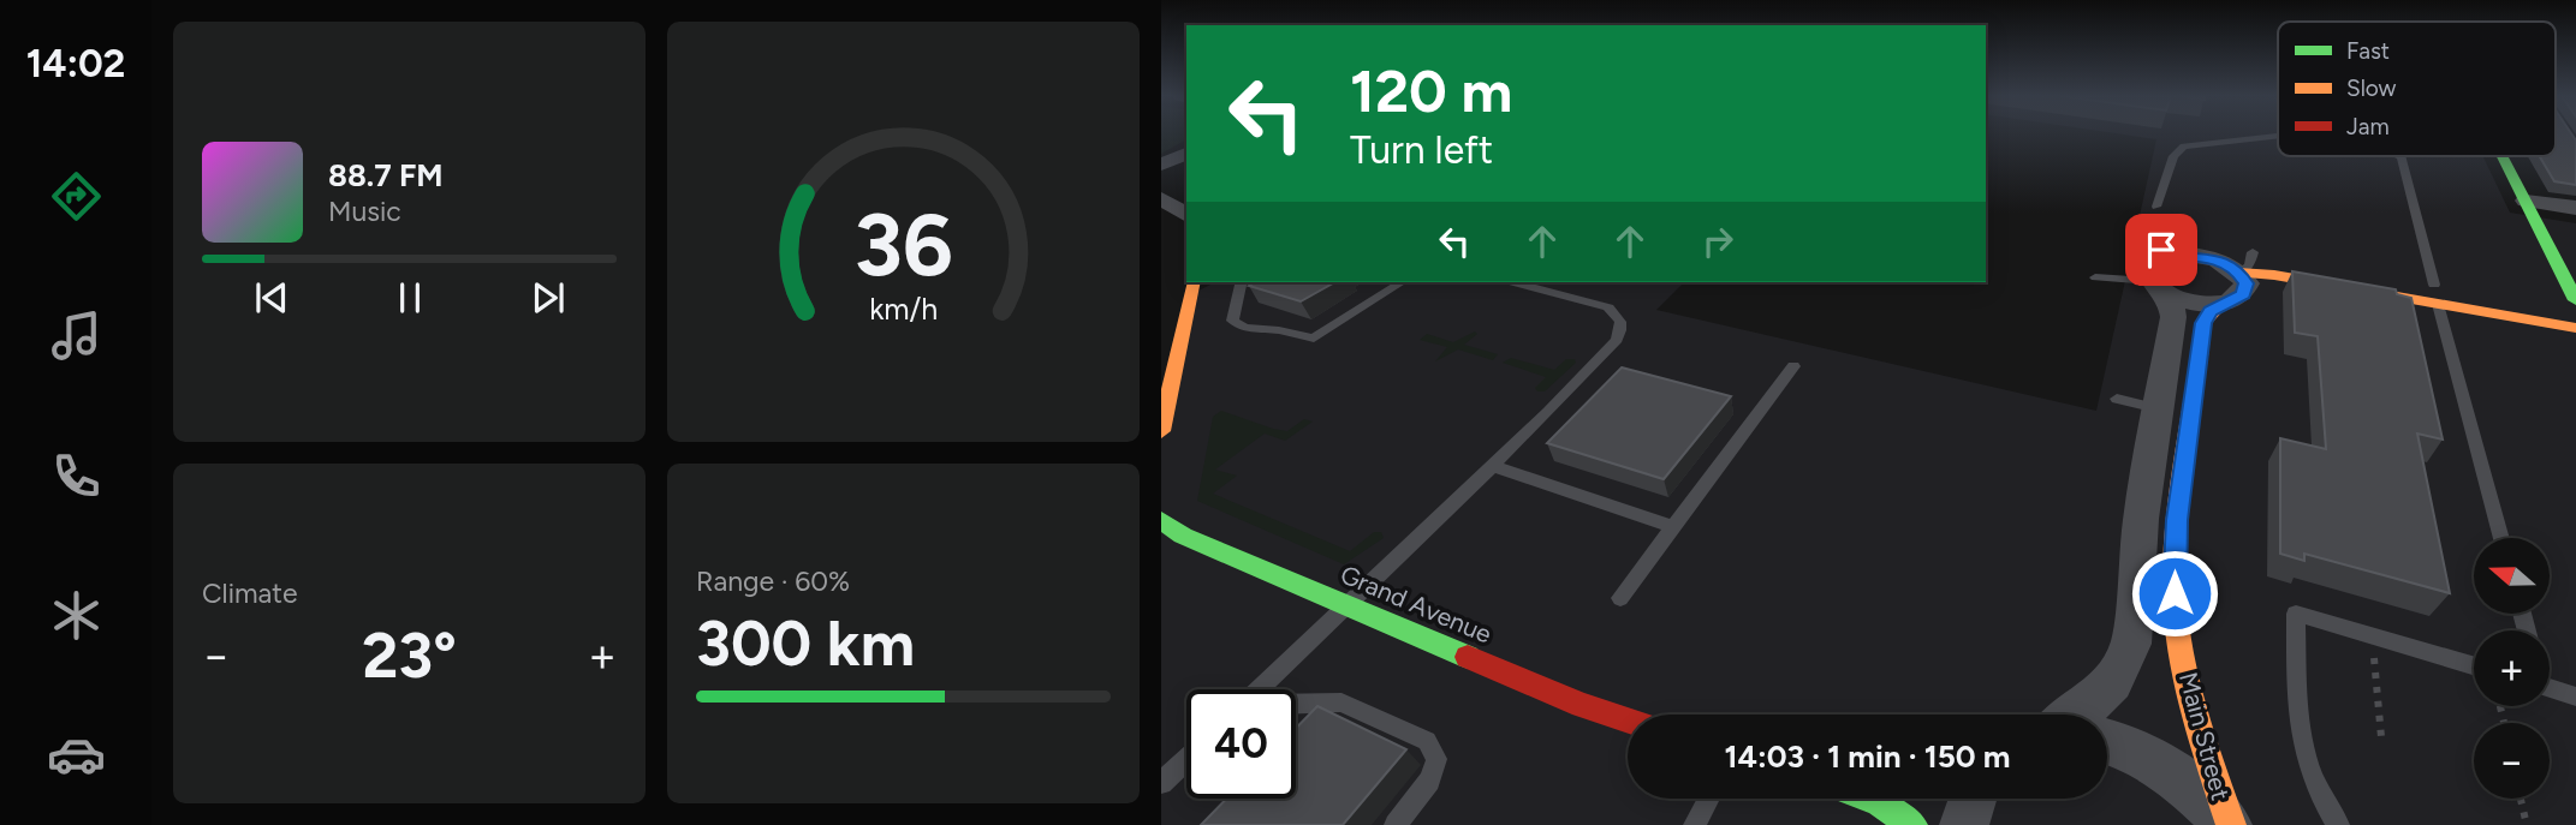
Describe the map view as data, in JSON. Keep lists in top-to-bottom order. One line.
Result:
{"streets":{"street":["Grand Avenue","Main Street"]},"legend":["Fast","Slow","Jam"],"north":"left","page":{"tabs":"14:02","turn":["120 m","Turn left"],"song":["88.7 FM","Music"],"tile":["Climate",["Range · 60%","300 km"]],"map_buttons":["+","−"],"heat":["−","23°","+"],"limit":"40","trip":"14:03 · 1 min · 150 m","gauge":["36","km/h"]}}
